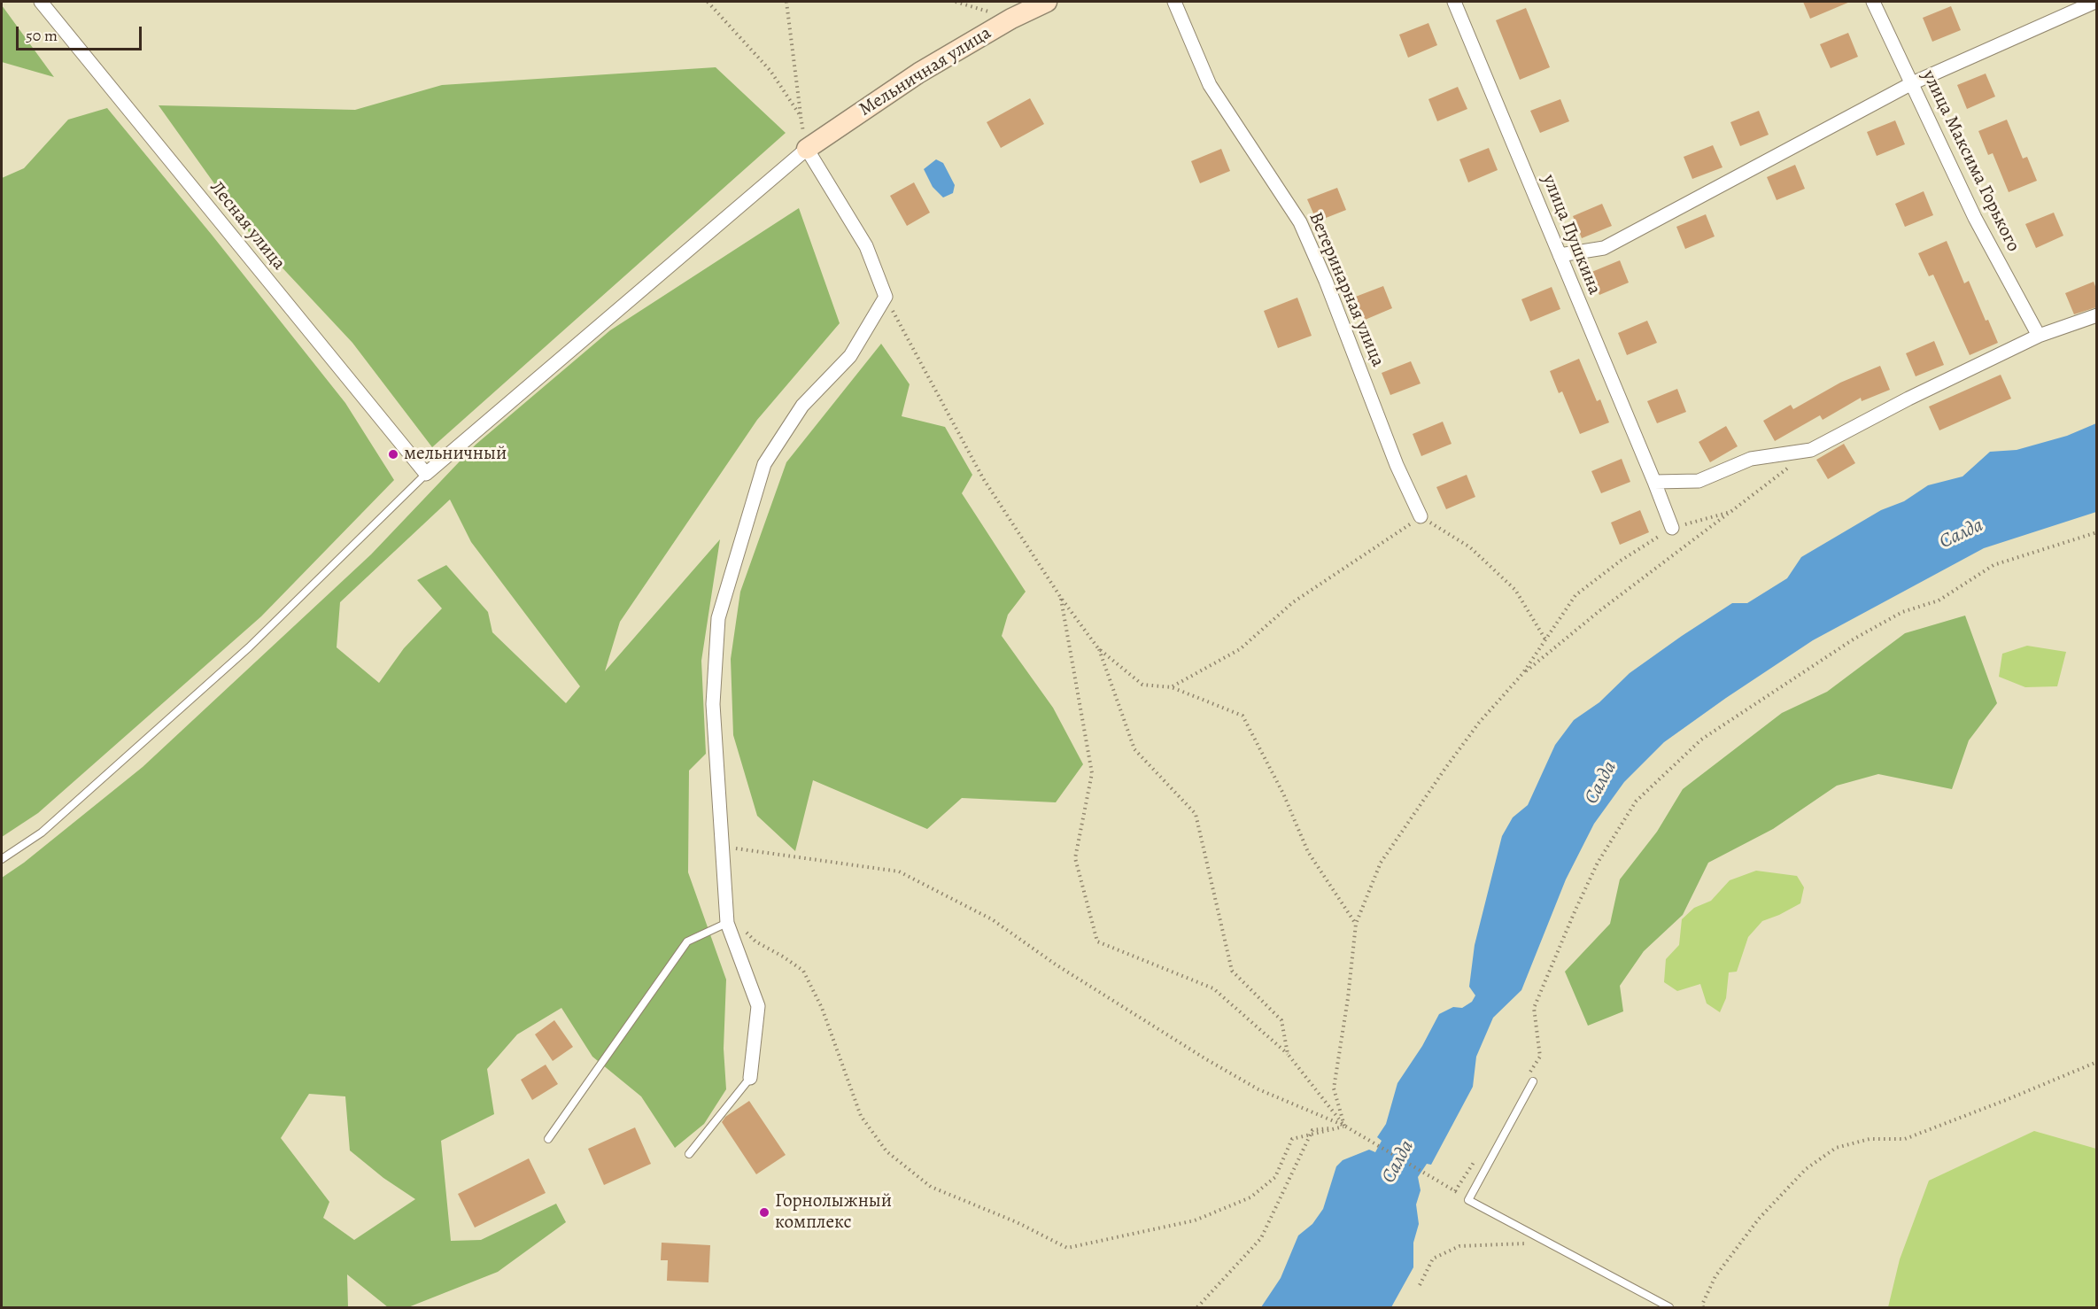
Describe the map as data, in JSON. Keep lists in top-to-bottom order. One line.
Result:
{"streets":{"street":["Мельничная улица","улица Максима Горького","Лесная улица","улица Пушкина","Ветеринарная улица"]},"water":["Салда"],"places":["мельничный","Горнолыжный комплекс"],"scale_bar":"50 m"}
